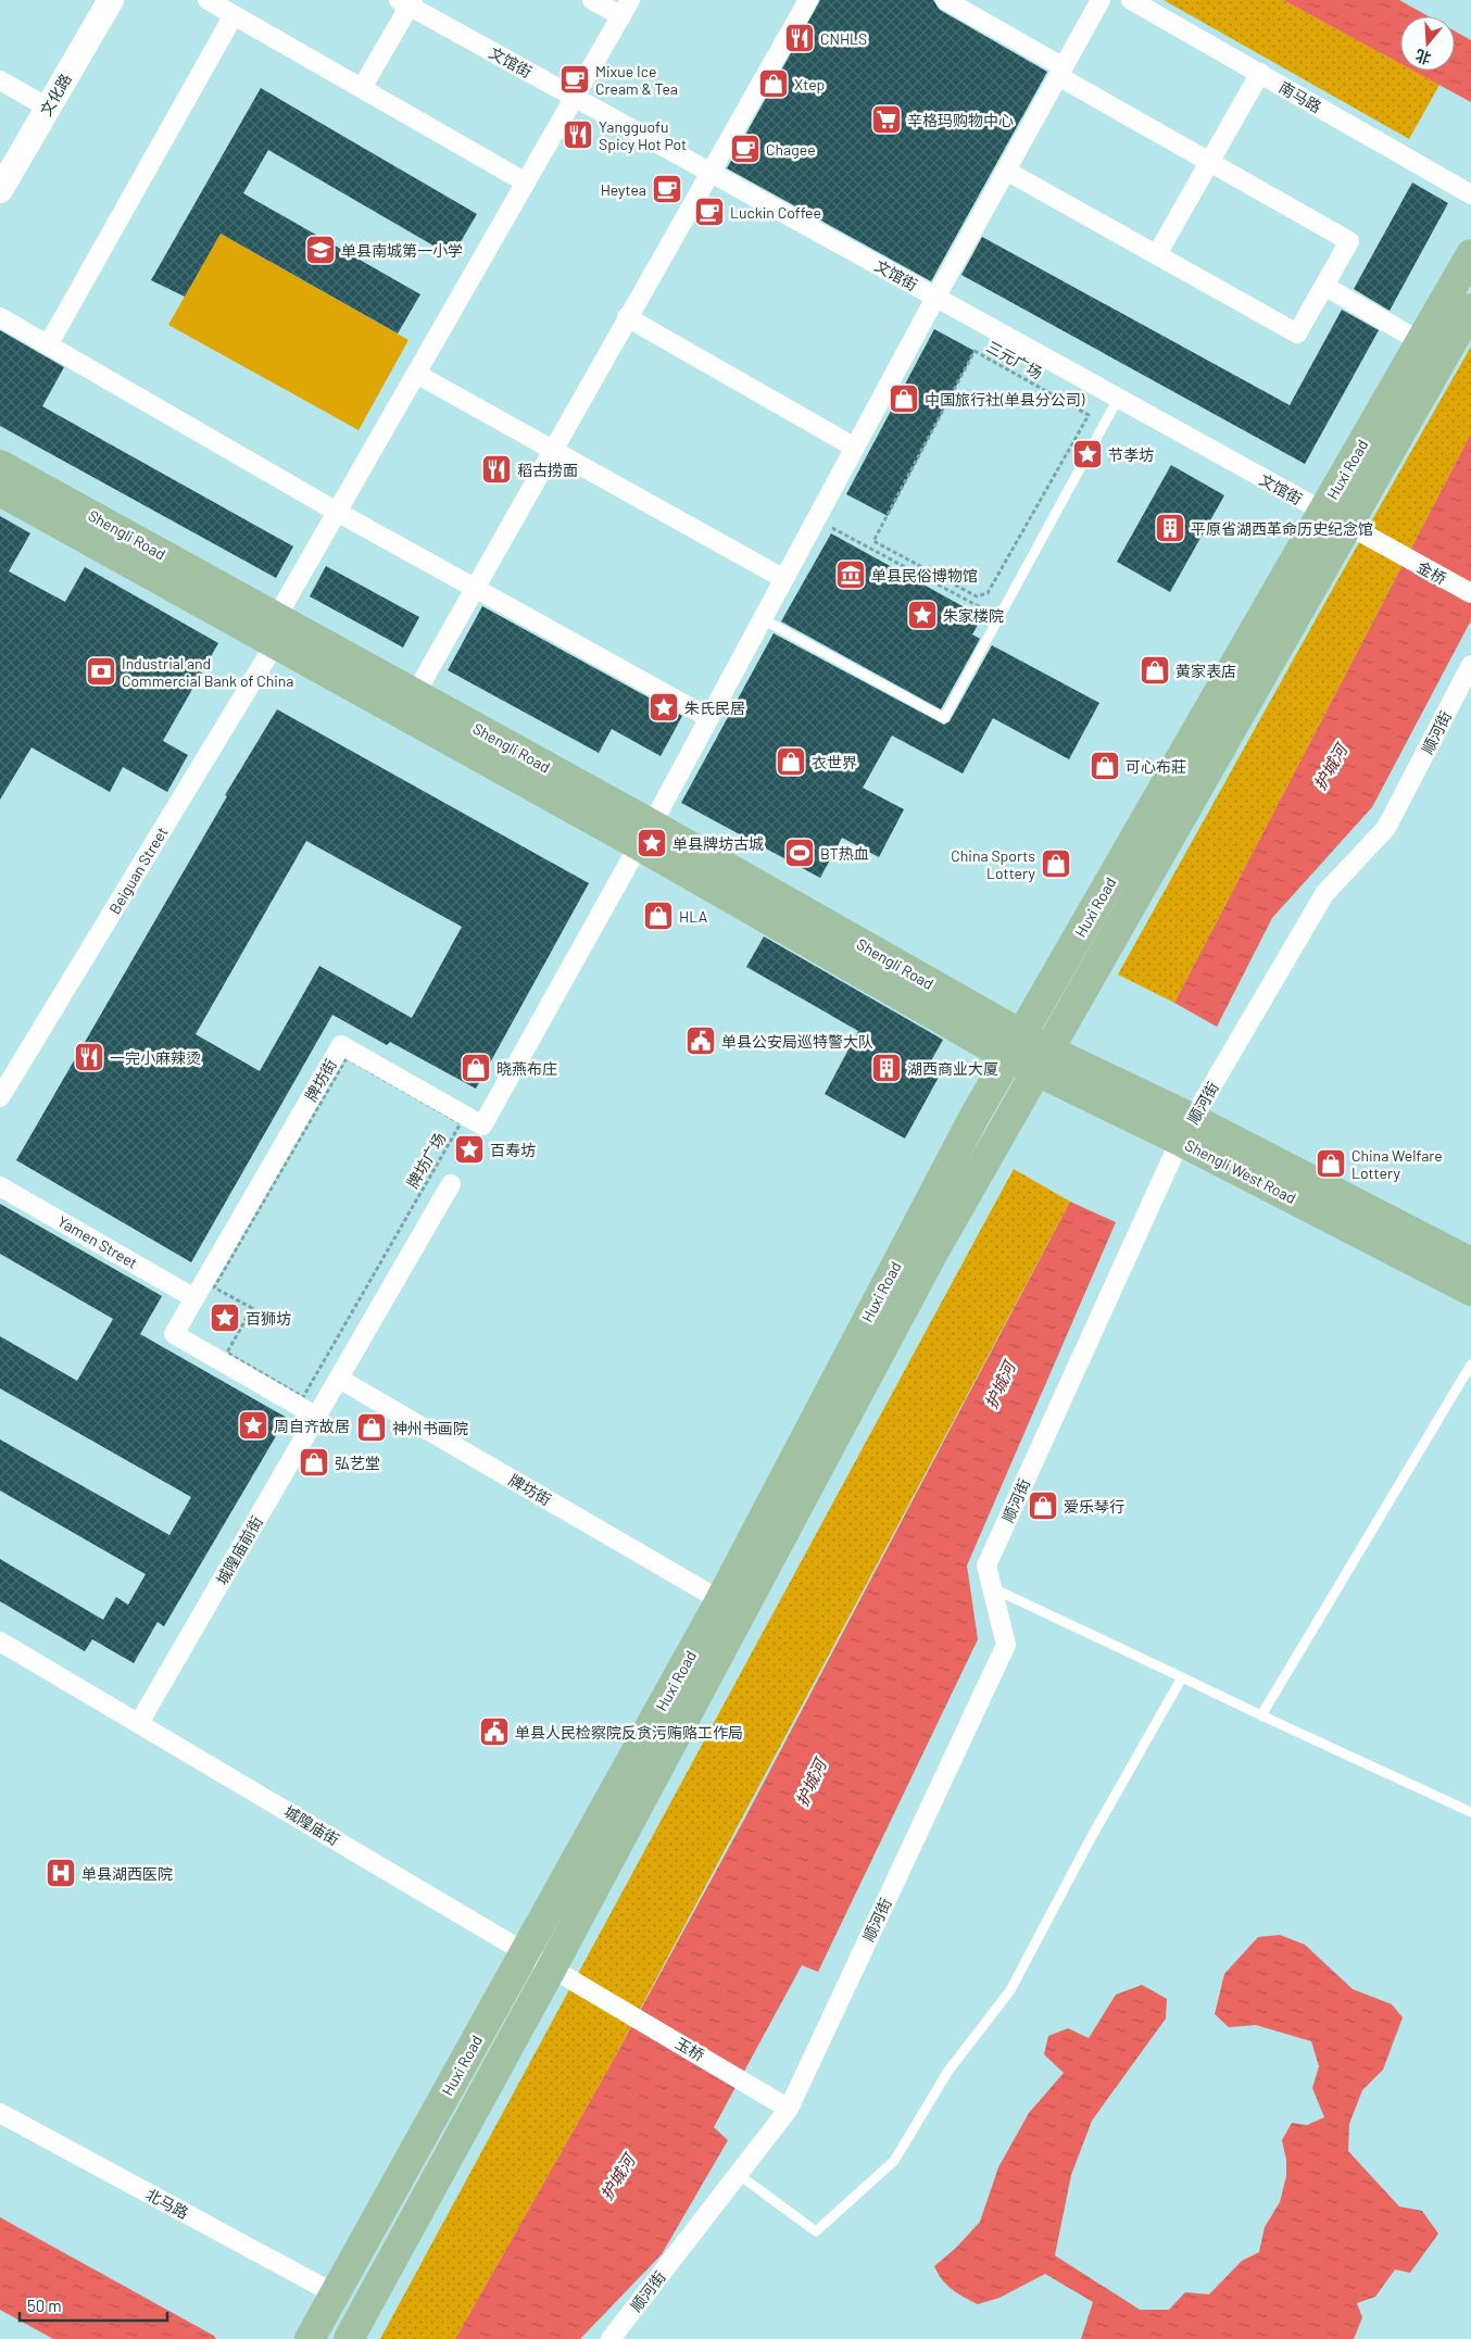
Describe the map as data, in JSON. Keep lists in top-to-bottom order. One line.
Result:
{"streets":{"main road":["Huxi Road","Shengli Road","Shengli West Road"],"street":["文馆街","文化路","南马路","金桥","顺河街","Beiguan Street","牌坊街","Yamen Street","城隍庙前街","城隍庙街","玉桥","北马路"],"path":["三元广场","牌坊广场"]},"crossings":[["文馆街","Huxi Road"],["文馆街","金桥"],["文馆街","Beiguan Street"],["Huxi Road","Shengli Road"],["Huxi Road","牌坊街"],["Huxi Road","Shengli West Road"],["Huxi Road","城隍庙街"],["Huxi Road","北马路"],["Shengli Road","Beiguan Street"],["Shengli Road","牌坊街"],["Shengli Road","Shengli West Road"],["顺河街","Shengli West Road"],["顺河街","玉桥"],["牌坊街","Yamen Street"],["牌坊街","城隍庙前街"],["城隍庙前街","城隍庙街"],["城隍庙街","玉桥"]],"water":["护城河"],"places":{"restaurant":["CNHLS","Yangguofu Spicy Hot Pot","稻古捞面","一完小麻辣烫"],"cafe":["Mixue Ice Cream & Tea","Chagee","Heytea","Luckin Coffee"],"shop":["Xtep","中国旅行社(单县分公司)","黄家表店","衣世界","可心布莊","China Sports Lottery","HLA","晓燕布庄","China Welfare Lottery","神州书画院","弘艺堂","爱乐琴行"],"supermarket":["辛格玛购物中心"],"school or university":["单县南城第一小学"],"place":["节孝坊","朱家楼院","朱氏民居","单县牌坊古城","百寿坊","百狮坊","周自齐故居"],"building":["平原省湖西革命历史纪念馆","湖西商业大厦"],"museum":["单县民俗博物馆"],"bank":["Industrial and Commercial Bank of China"],"sports":["BT热血"],"public building":["单县公安局巡特警大队","单县人民检察院反贪污贿赂工作局"],"hospital":["单县湖西医院"]},"scale_bar":"50 m","north":"bottom"}
